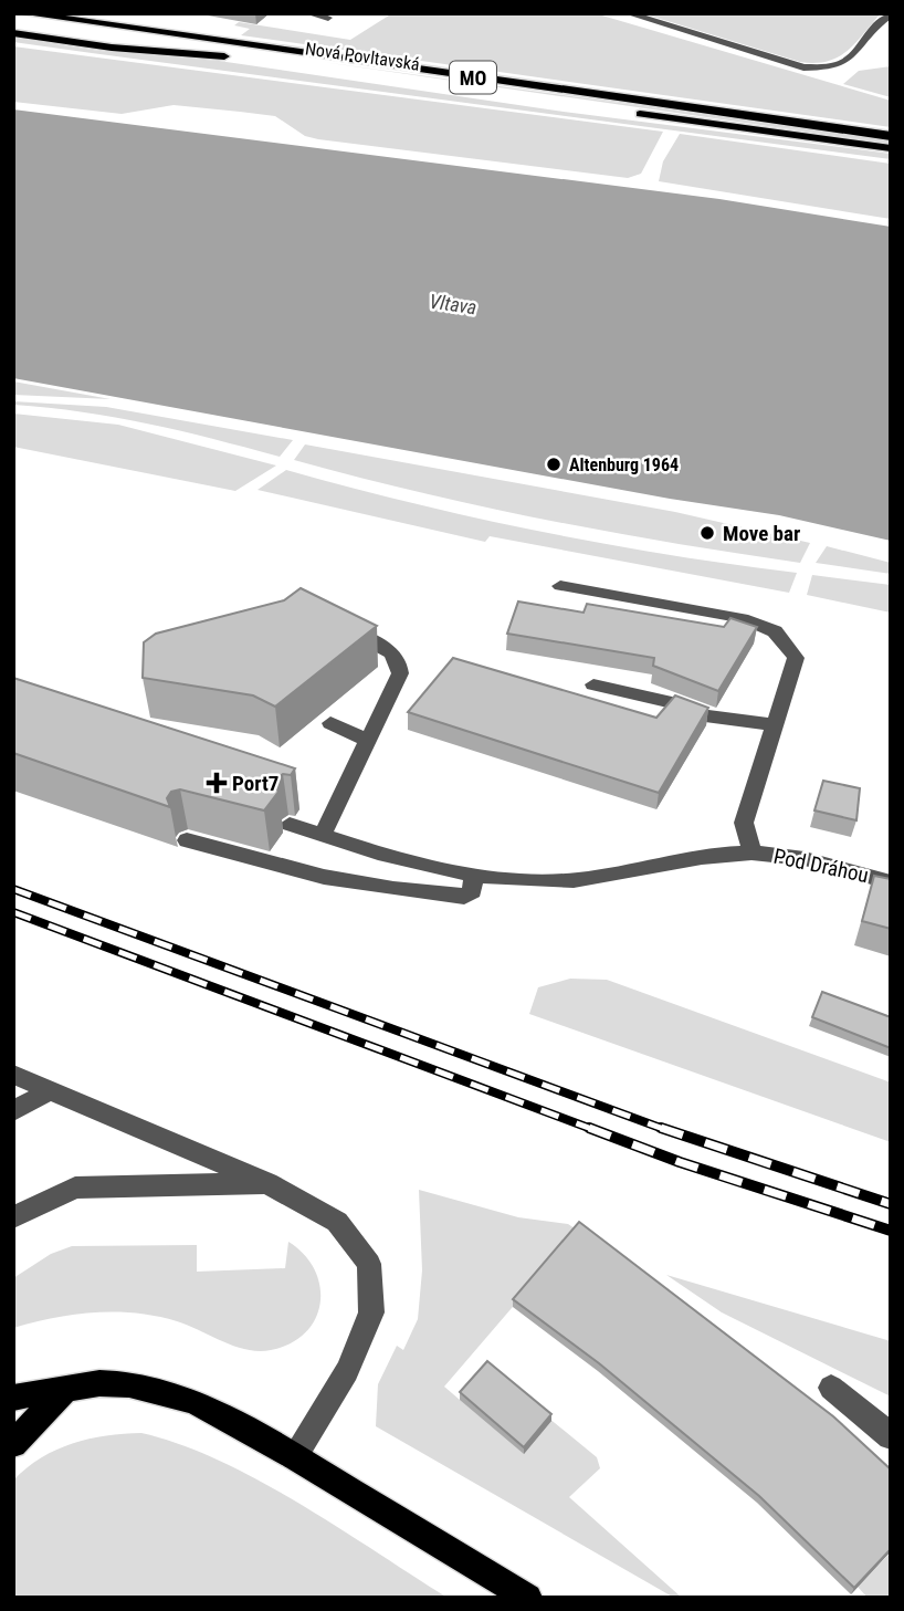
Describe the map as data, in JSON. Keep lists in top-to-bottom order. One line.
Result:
{"streets":{"highway":["Nová Povltavská","MO"],"street":["Pod Dráhou"]},"water":["Vltava"],"places":{"other":["Altenburg 1964","Move bar"],"health":["Port7"]}}
